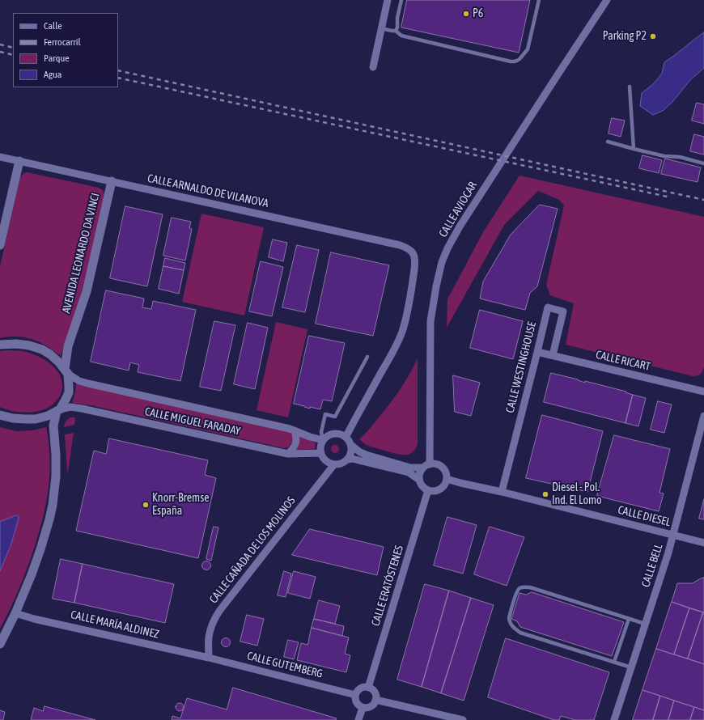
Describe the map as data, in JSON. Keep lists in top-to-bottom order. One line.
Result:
{"streets":{"street":["CALLE ARNALDO DE VILANOVA","CALLE AVIOCAR","AVENIDA LEONARDO DA VINCI","CALLE RICART","CALLE WESTINGHOUSE","CALLE MIGUEL FARADAY","CALLE DIESEL","CALLE CAÑADA DE LOS MOLINOS","CALLE BELL","CALLE ERATÓSTENES","CALLE MARÍA ALDINEZ","CALLE GUTEMBERG"]},"crossings":[["CALLE ARNALDO DE VILANOVA","AVENIDA LEONARDO DA VINCI"],["CALLE ARNALDO DE VILANOVA","CALLE MIGUEL FARADAY"],["CALLE ARNALDO DE VILANOVA","CALLE CAÑADA DE LOS MOLINOS"],["CALLE AVIOCAR","CALLE DIESEL"],["CALLE AVIOCAR","CALLE ERATÓSTENES"],["AVENIDA LEONARDO DA VINCI","CALLE MIGUEL FARADAY"],["CALLE RICART","CALLE WESTINGHOUSE"],["CALLE WESTINGHOUSE","CALLE DIESEL"],["CALLE MIGUEL FARADAY","CALLE CAÑADA DE LOS MOLINOS"],["CALLE DIESEL","CALLE BELL"],["CALLE DIESEL","CALLE ERATÓSTENES"],["CALLE CAÑADA DE LOS MOLINOS","CALLE MARÍA ALDINEZ"],["CALLE CAÑADA DE LOS MOLINOS","CALLE GUTEMBERG"],["CALLE ERATÓSTENES","CALLE GUTEMBERG"],["CALLE MARÍA ALDINEZ","CALLE GUTEMBERG"]],"places":["P6","Parking P2","Diesel - Pol. Ind. El Lomo","Knorr-Bremse España"],"legend":["Calle","Ferrocarril","Parque","Agua"]}
